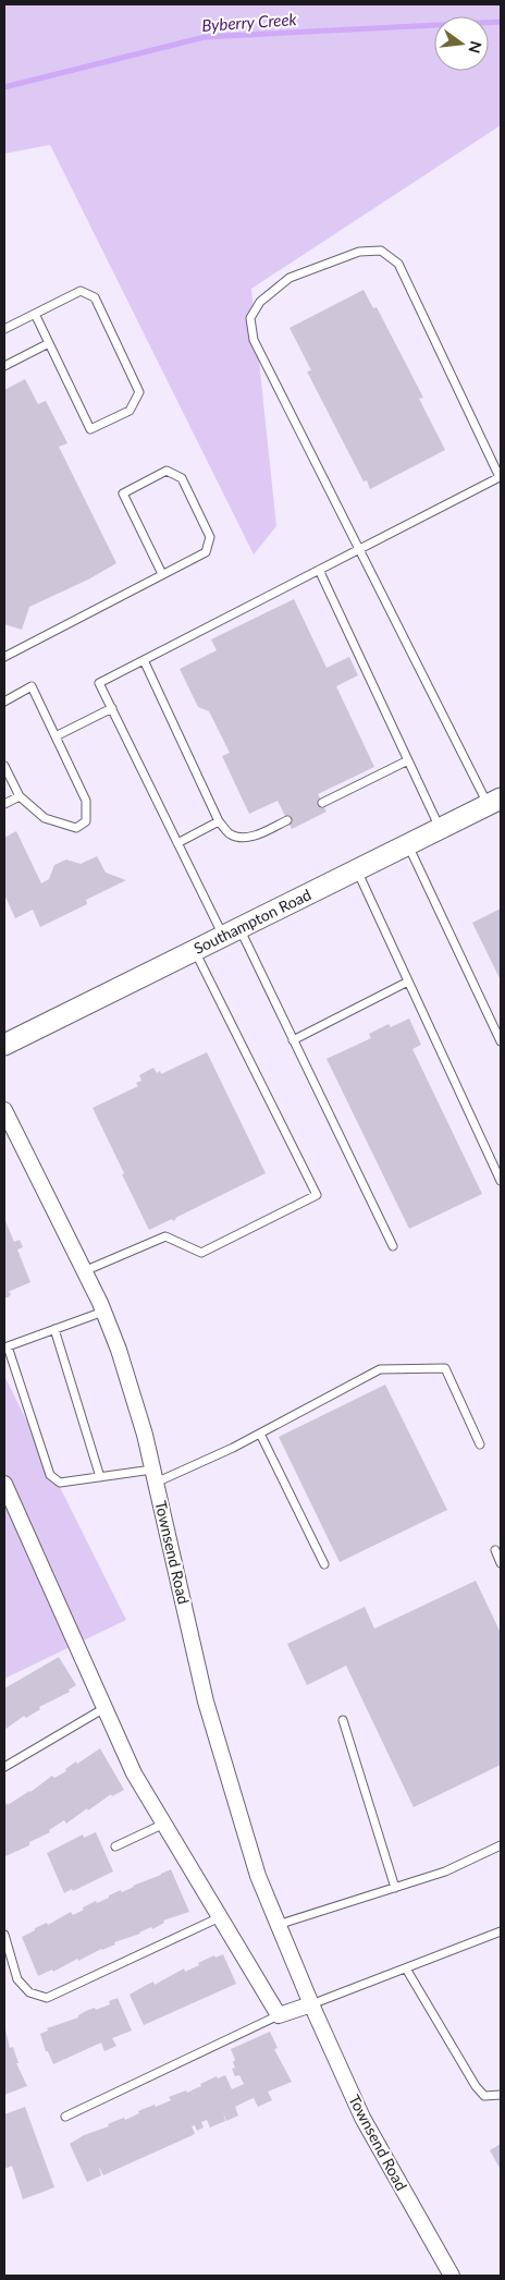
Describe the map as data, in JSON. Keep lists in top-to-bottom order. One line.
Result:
{"streets":{"street":["Southampton Road","Townsend Road"]},"water":["Byberry Creek"],"north":"right"}
